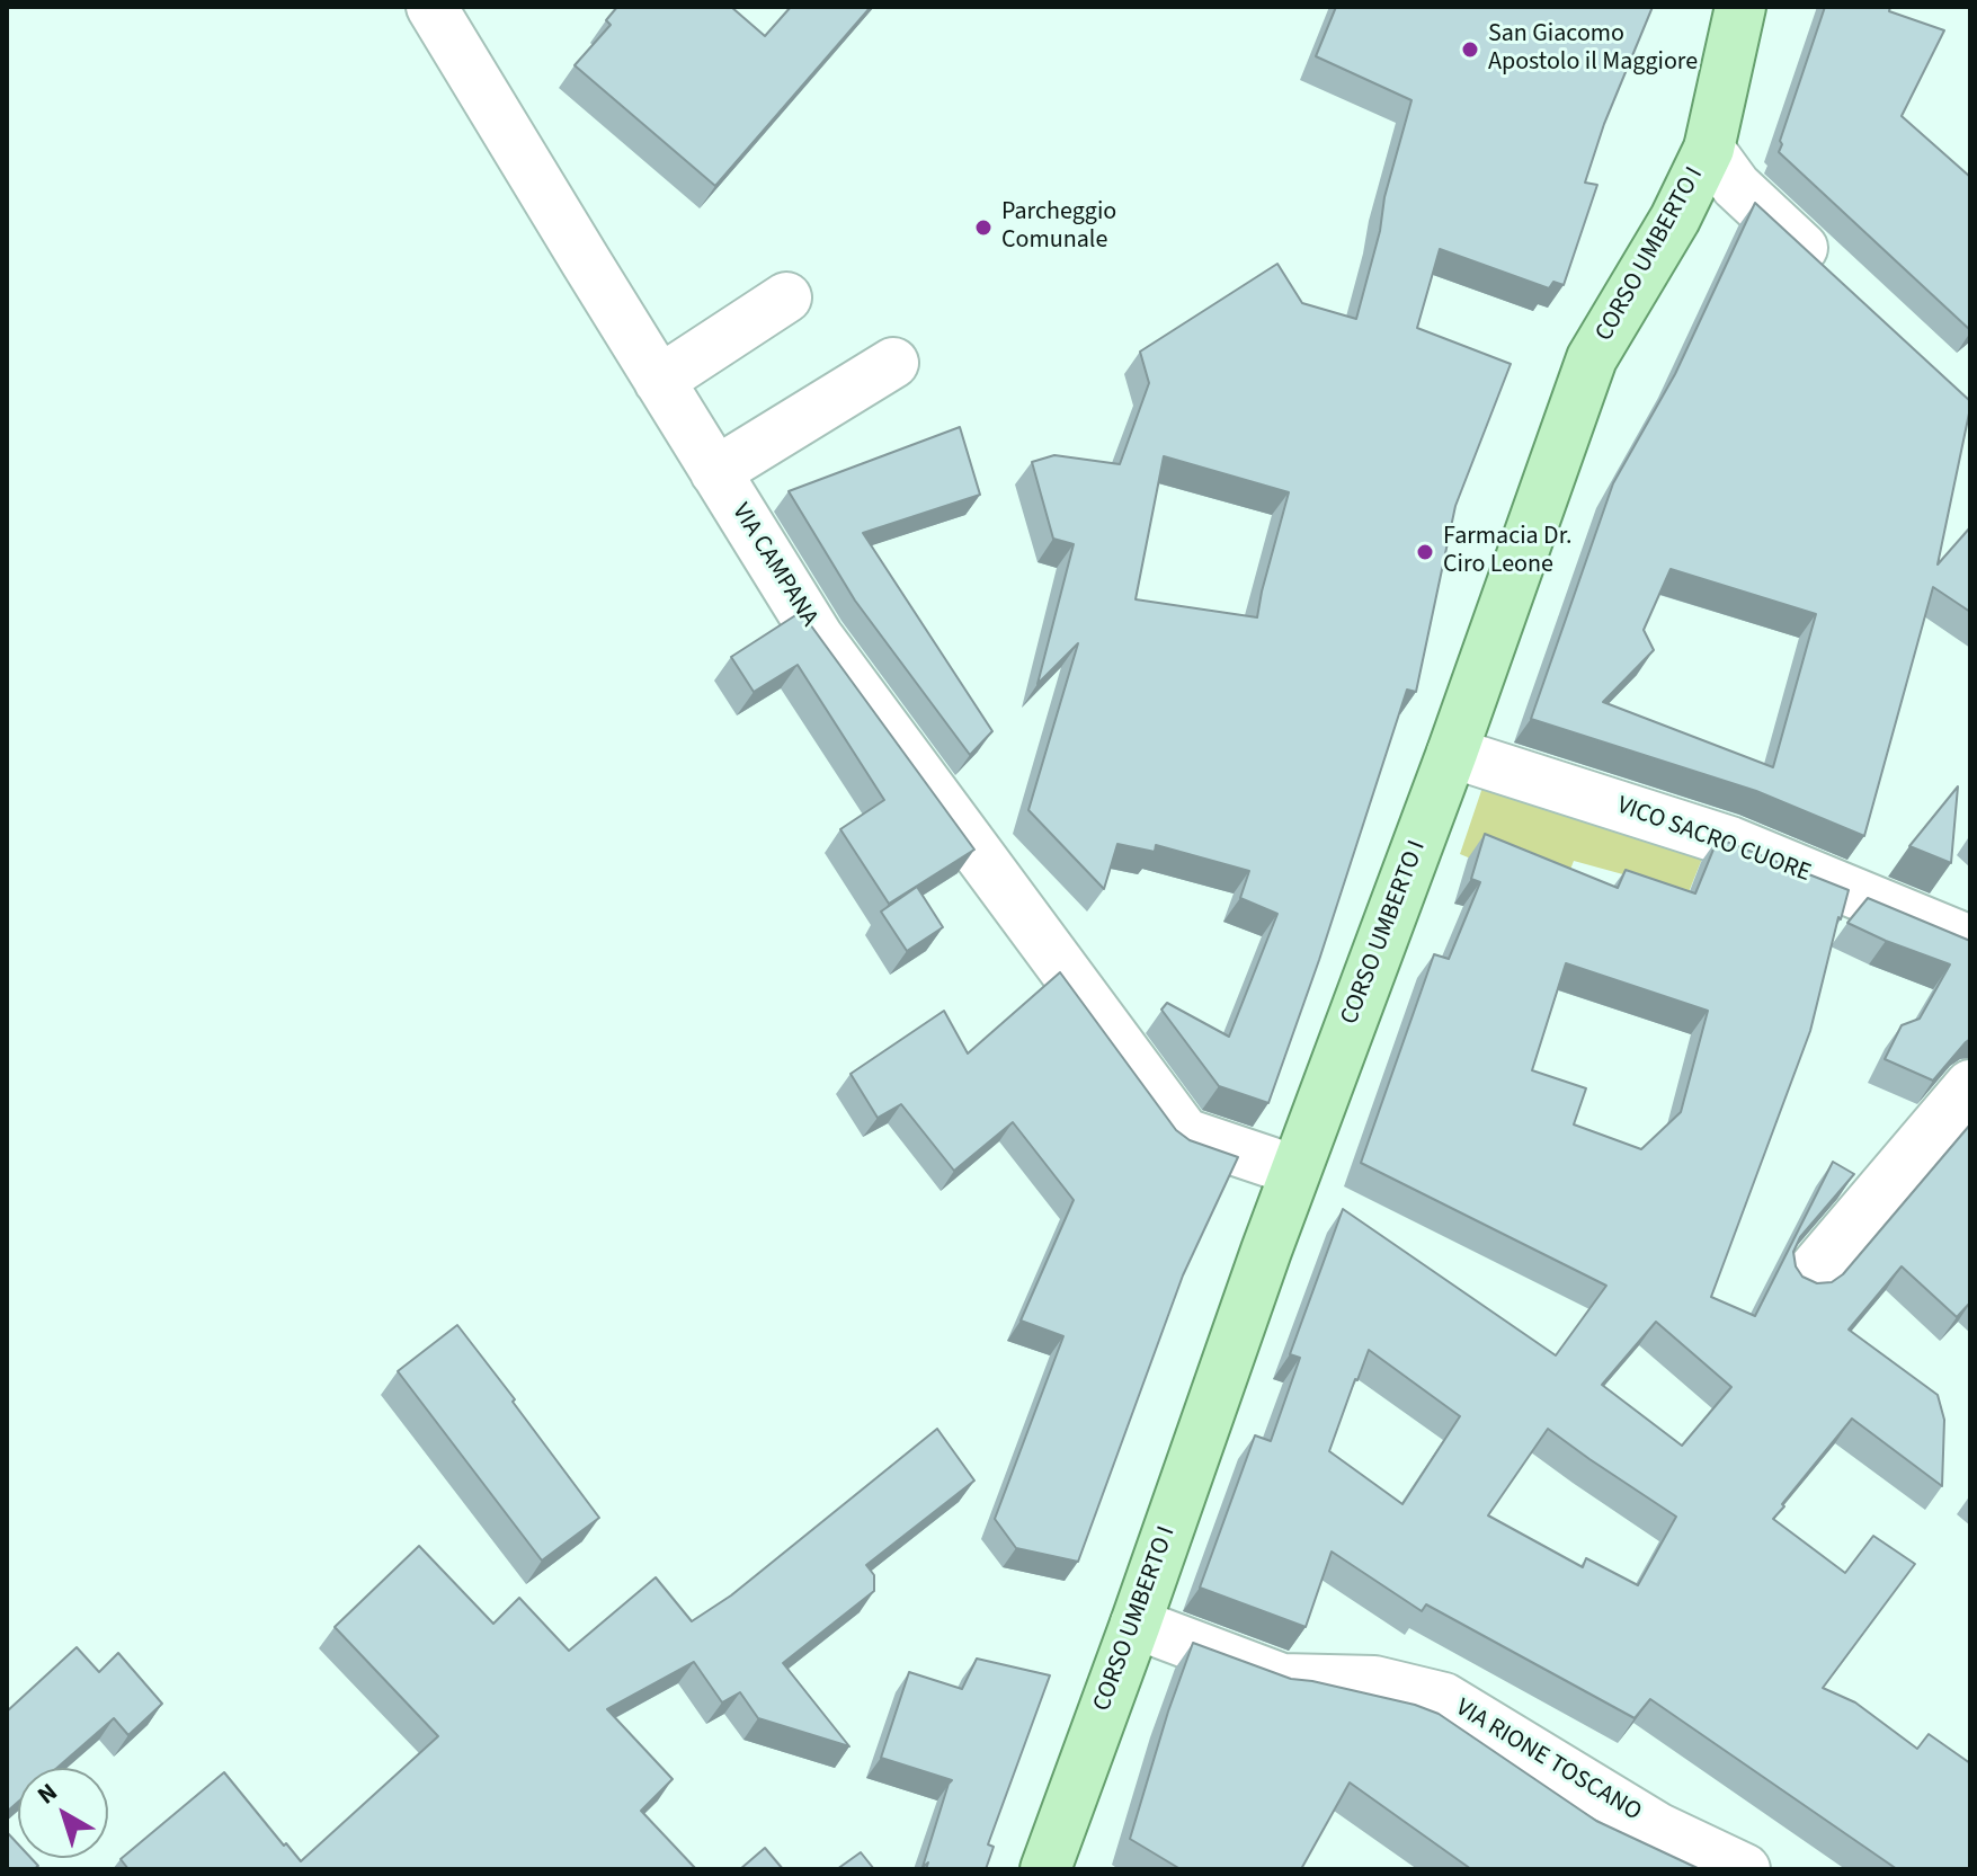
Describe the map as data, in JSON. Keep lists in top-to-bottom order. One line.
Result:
{"streets":{"main road":["CORSO UMBERTO I"],"street":["VIA CAMPANA","VICO SACRO CUORE","VIA RIONE TOSCANO"]},"crossings":[["CORSO UMBERTO I","VIA CAMPANA"],["CORSO UMBERTO I","VICO SACRO CUORE"],["CORSO UMBERTO I","VIA RIONE TOSCANO"]],"places":["San Giacomo Apostolo il Maggiore","Parcheggio Comunale","Farmacia Dr. Ciro Leone"],"north":"top left"}
